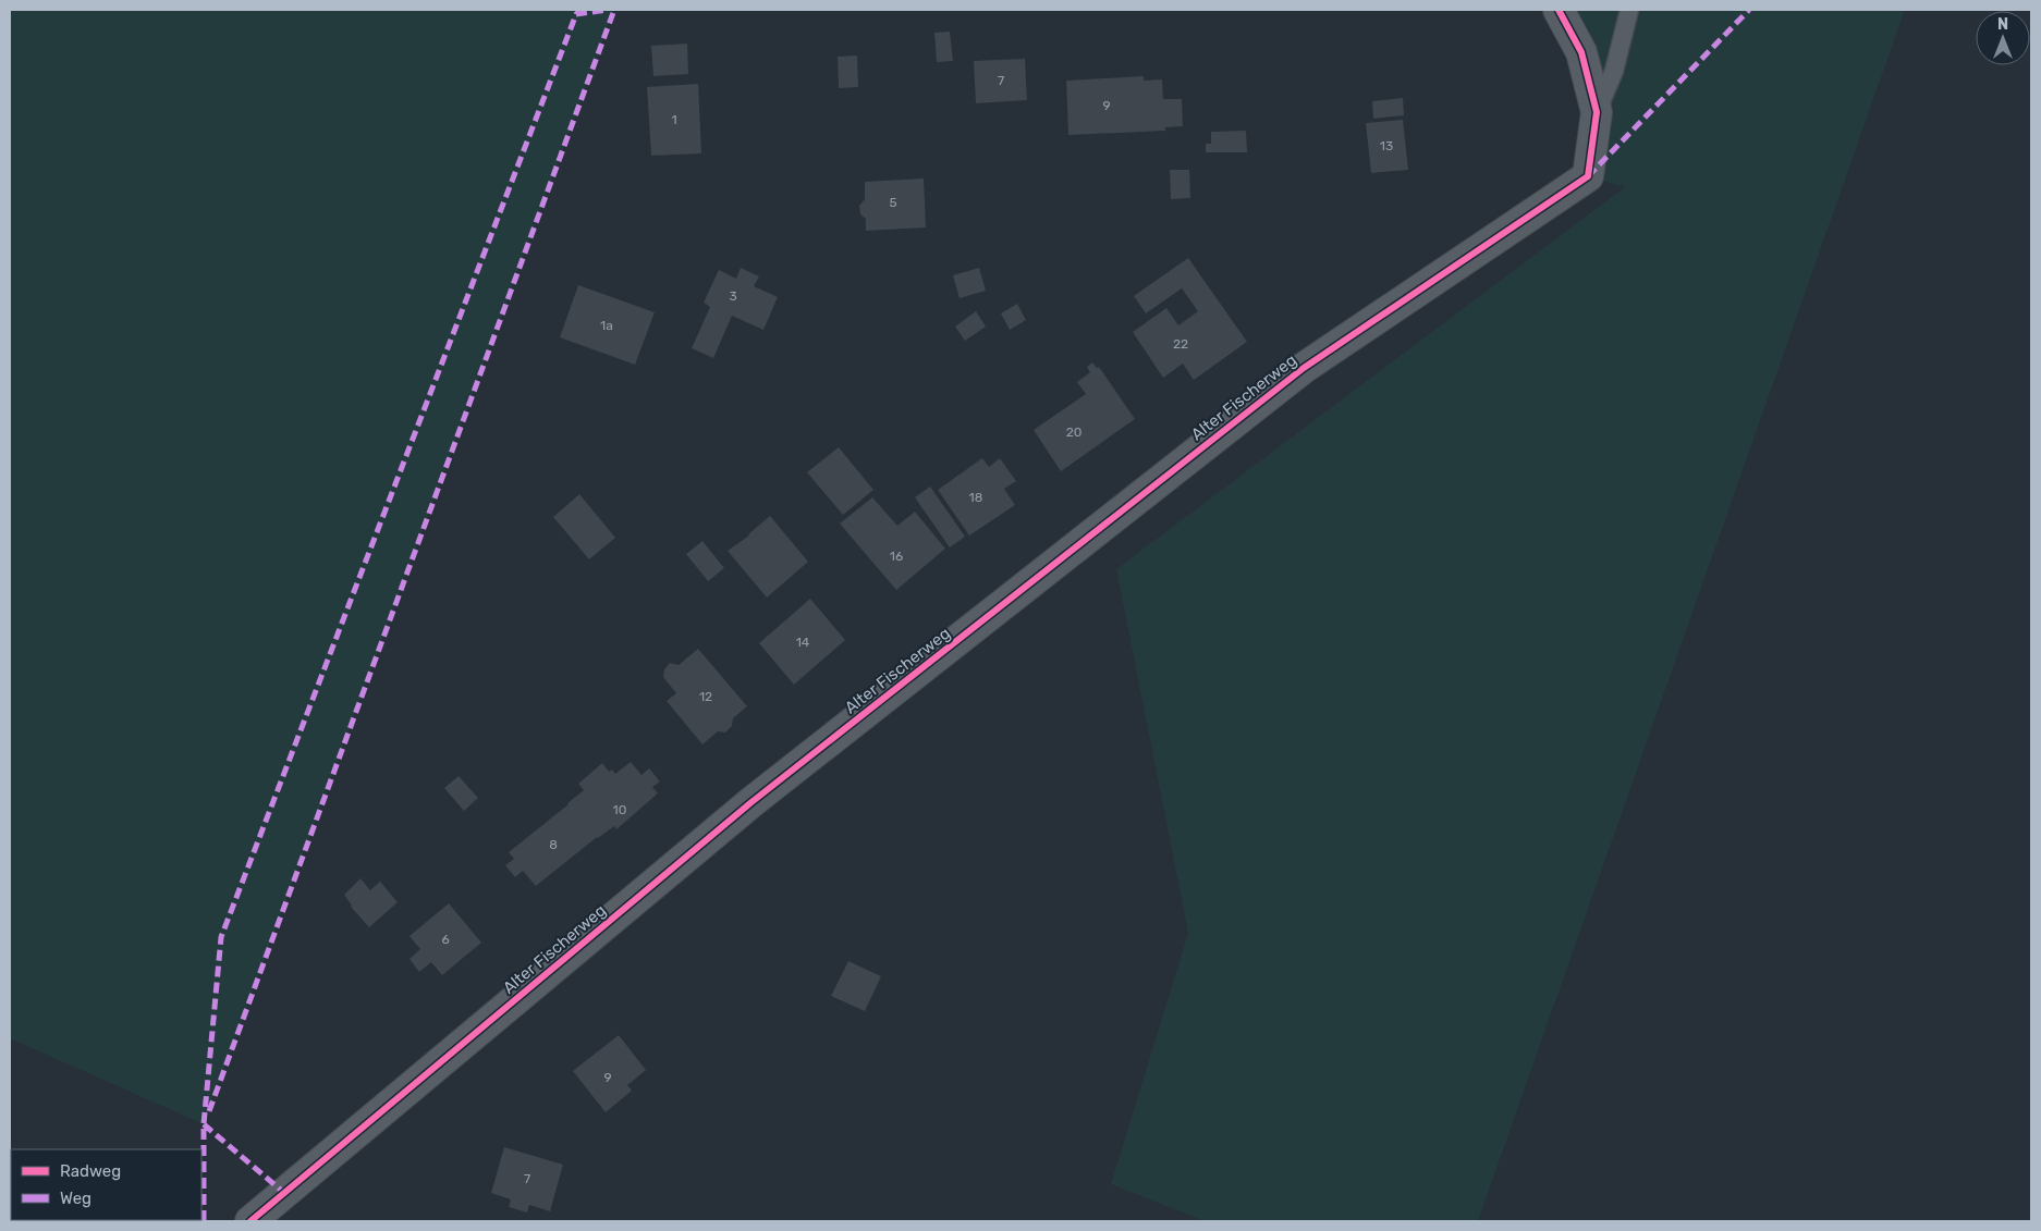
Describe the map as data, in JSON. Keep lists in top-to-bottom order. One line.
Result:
{"streets":{"street":["Alter Fischerweg"]},"house_numbers":["7","9","1","13","5","3","1a","22","20","18","16","14","12","10","8","6","9","7"],"legend":["Radweg","Weg"],"north":"top"}
